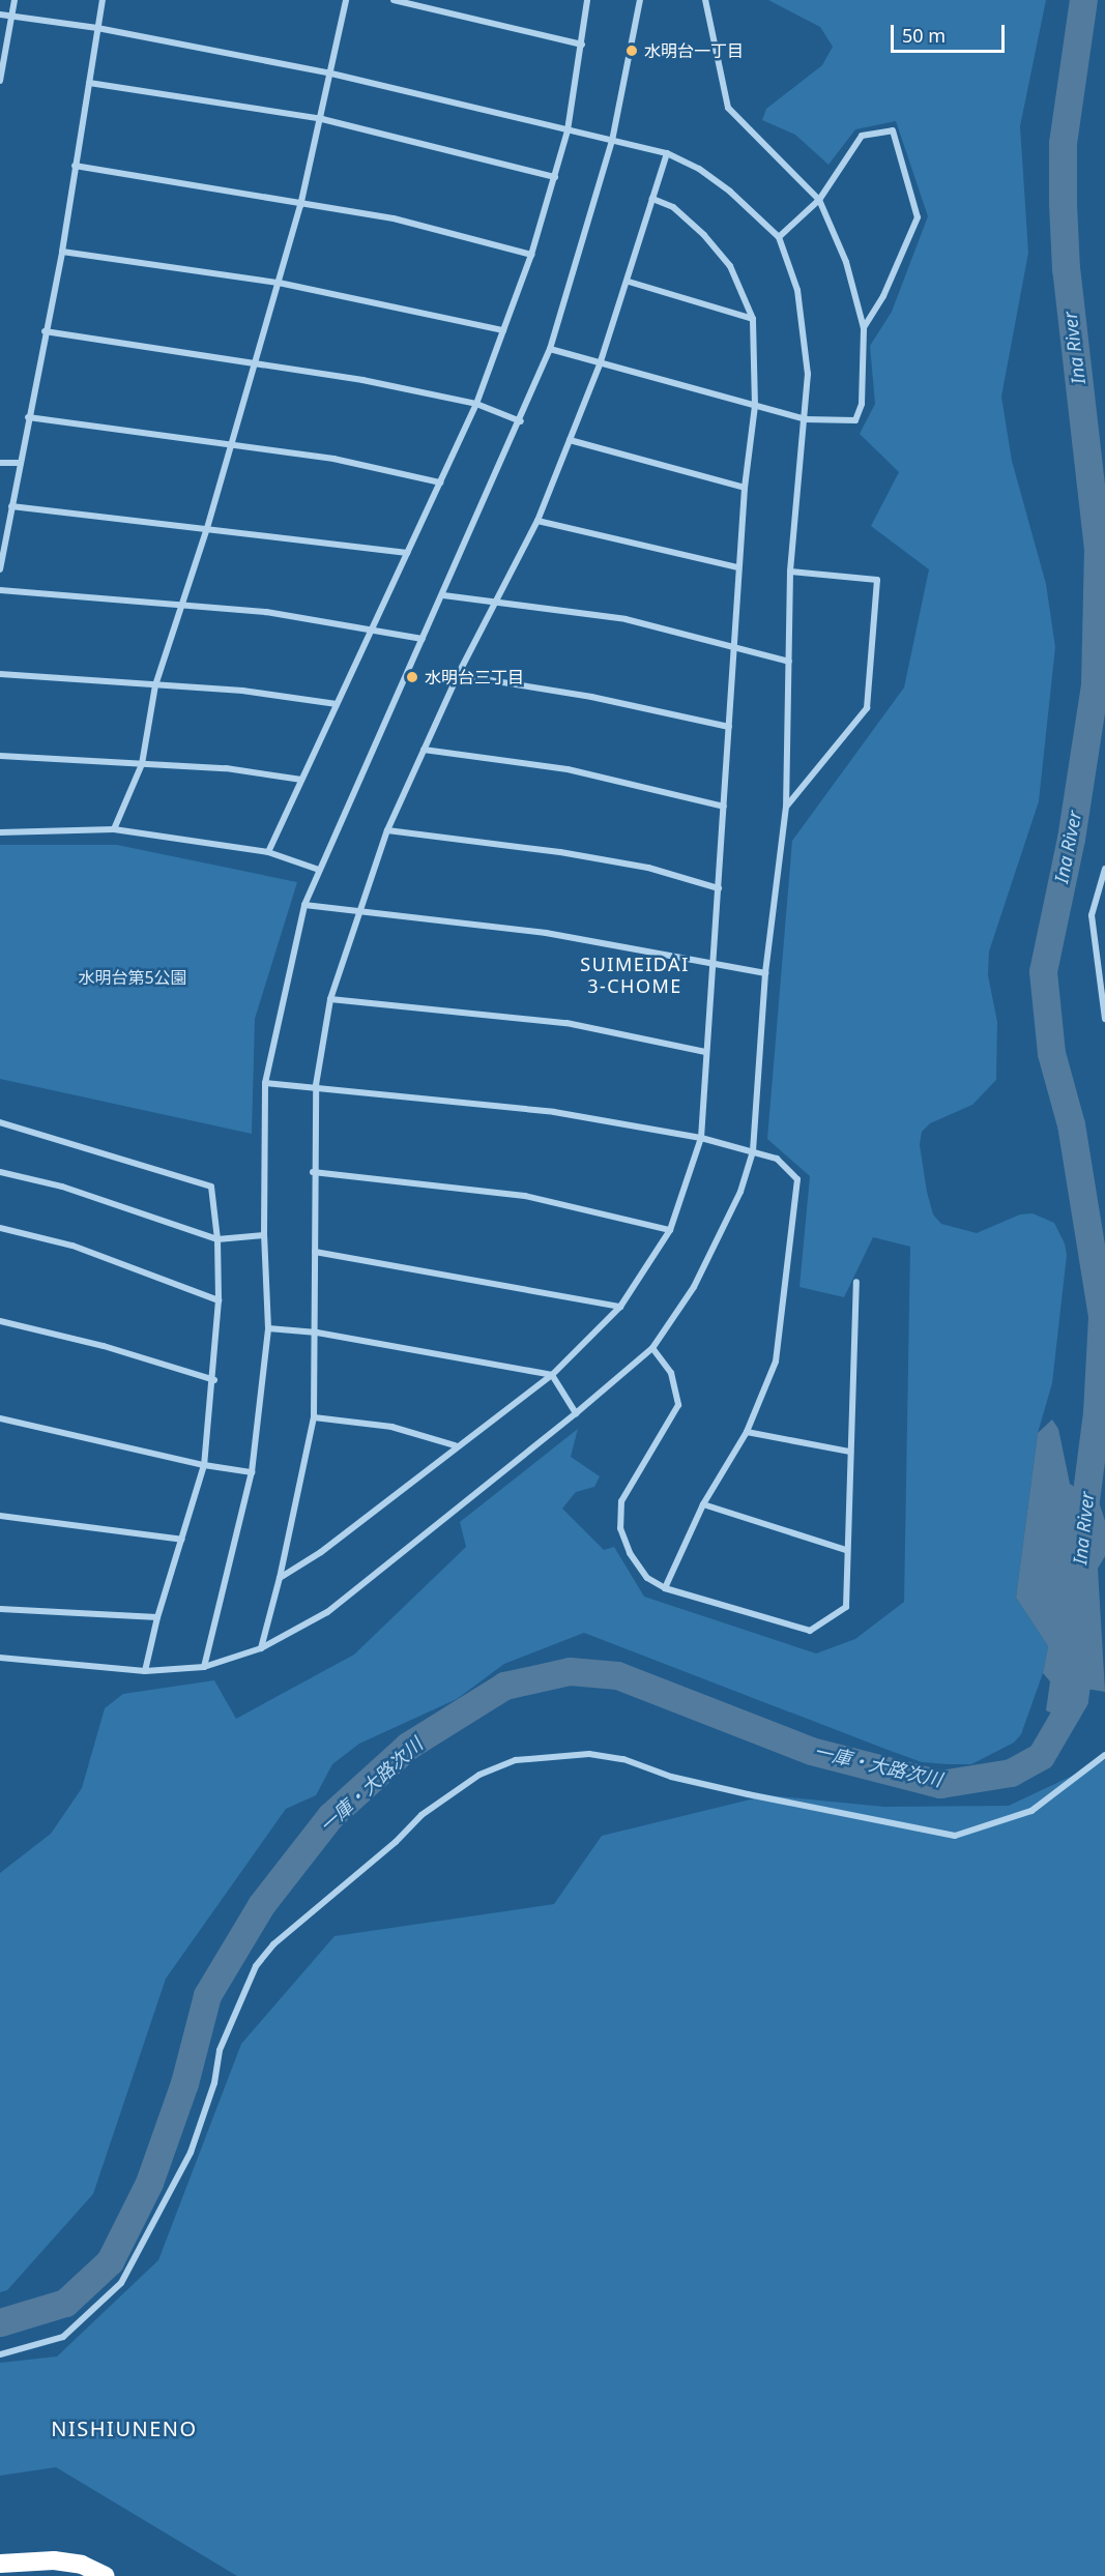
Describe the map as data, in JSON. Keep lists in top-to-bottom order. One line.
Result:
{"districts":["SUIMEIDAI 3-CHOME","NISHIUNENO"],"water":["Ina River","一庫・大路次川"],"parks":["水明台第5公園"],"places":["水明台一丁目","水明台三丁目"],"scale_bar":"50 m"}
